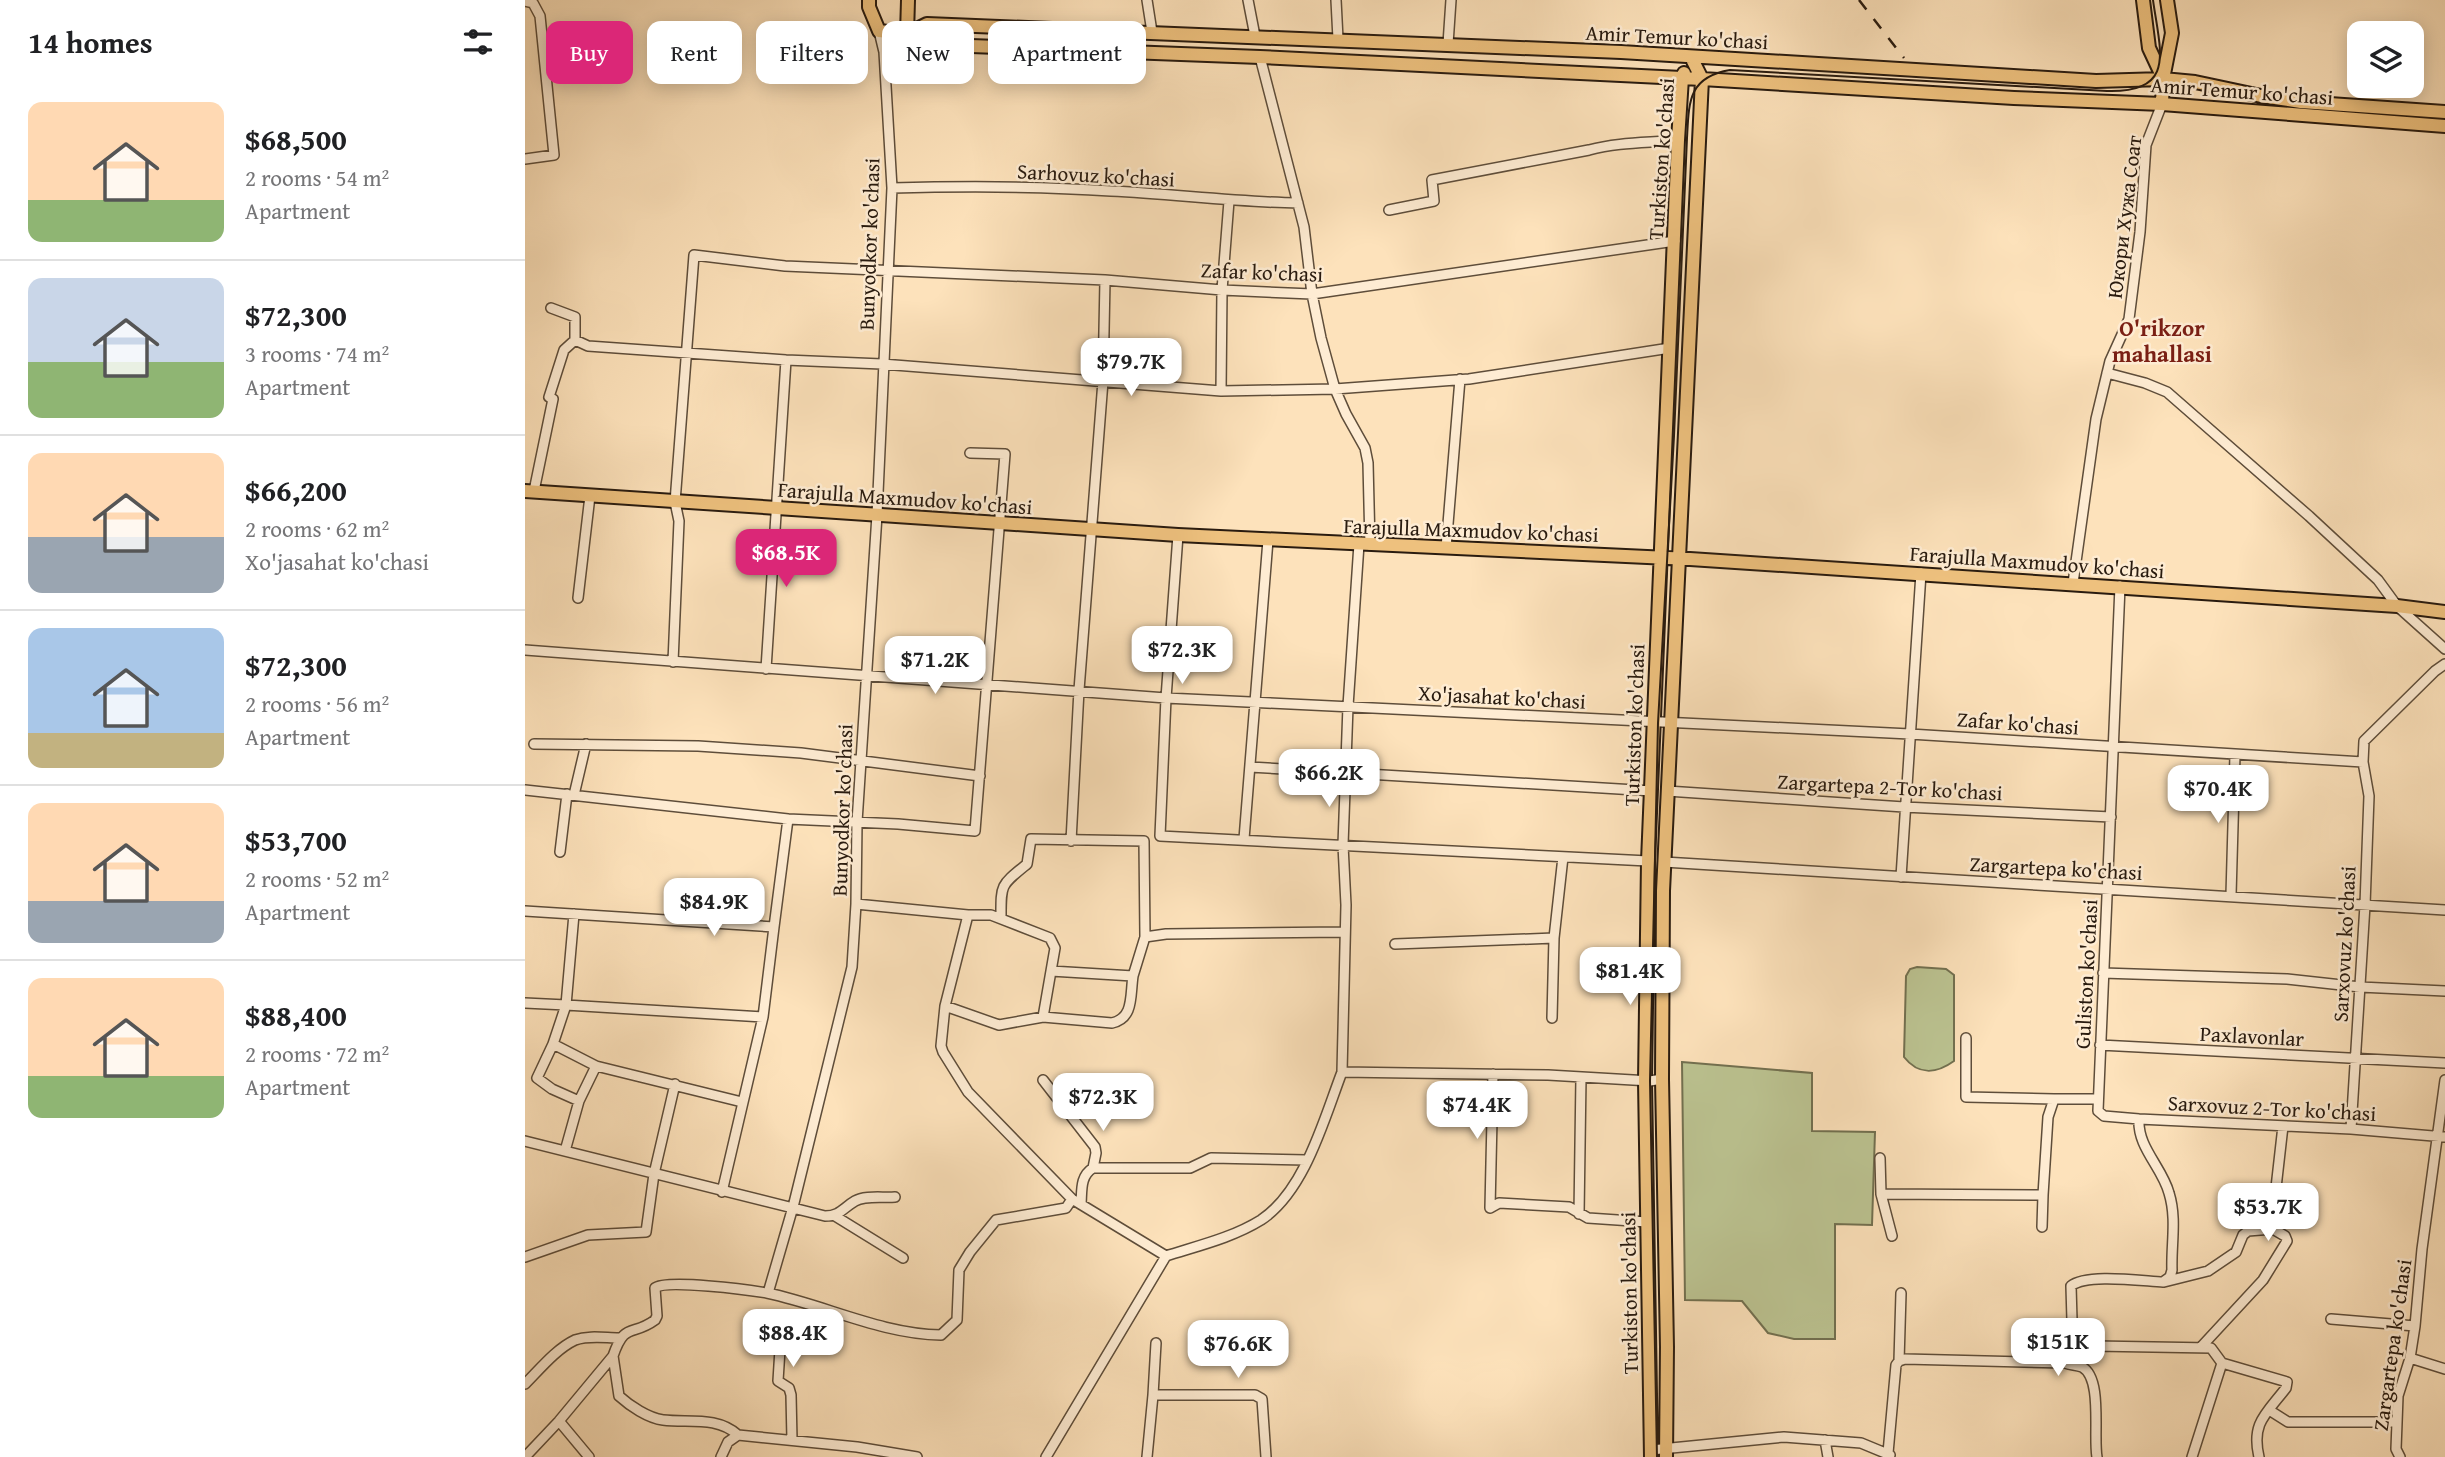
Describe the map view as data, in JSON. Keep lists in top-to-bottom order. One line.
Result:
{"streets":{"main road":["Amir Temur ko'chasi","Turkiston ko'chasi","Farajulla Maxmudov ko'chasi"],"street":["Sarhovuz ko'chasi","Юкори Хужа Соат","Bunyodkor ko'chasi","Zafar ko'chasi","Xo'jasahat ko'chasi","Zargartepa 2-Tor ko'chasi","Zargartepa ko'chasi","Sarxovuz ko'chasi","Guliston ko'chasi","Paxlavonlar","Sarxovuz 2-Tor ko'chasi"]},"crossings":[["Amir Temur ko'chasi","Turkiston ko'chasi"],["Amir Temur ko'chasi","Юкори Хужа Соат"],["Amir Temur ko'chasi","Bunyodkor ko'chasi"],["Turkiston ko'chasi","Zafar ko'chasi"],["Turkiston ko'chasi","Farajulla Maxmudov ko'chasi"],["Turkiston ko'chasi","Xo'jasahat ko'chasi"],["Turkiston ko'chasi","Zargartepa 2-Tor ko'chasi"],["Turkiston ko'chasi","Zargartepa ko'chasi"],["Sarhovuz ko'chasi","Bunyodkor ko'chasi"],["Юкори Хужа Соат","Farajulla Maxmudov ko'chasi"],["Bunyodkor ko'chasi","Zafar ko'chasi"],["Bunyodkor ko'chasi","Farajulla Maxmudov ko'chasi"],["Bunyodkor ko'chasi","Xo'jasahat ko'chasi"],["Zafar ko'chasi","Xo'jasahat ko'chasi"],["Zafar ko'chasi","Sarxovuz ko'chasi"],["Zafar ko'chasi","Guliston ko'chasi"],["Farajulla Maxmudov ko'chasi","Guliston ko'chasi"],["Zargartepa 2-Tor ko'chasi","Guliston ko'chasi"],["Zargartepa ko'chasi","Sarxovuz ko'chasi"],["Zargartepa ko'chasi","Guliston ko'chasi"],["Zargartepa ko'chasi","Sarxovuz 2-Tor ko'chasi"],["Sarxovuz ko'chasi","Paxlavonlar"],["Sarxovuz ko'chasi","Sarxovuz 2-Tor ko'chasi"],["Guliston ko'chasi","Paxlavonlar"],["Guliston ko'chasi","Sarxovuz 2-Tor ko'chasi"]],"districts":["O'rikzor mahallasi"],"page":{"heading":"14 homes","chip":["Buy","Rent","Filters","New","Apartment"],"list":[{"name":"$68,500","note":"2 rooms · 54 m² · Apartment"},{"name":"$72,300","note":"3 rooms · 74 m² · Apartment"},{"name":"$66,200","note":"2 rooms · 62 m² · Xo'jasahat ko'chasi"},{"name":"$72,300","note":"2 rooms · 56 m² · Apartment"},{"name":"$53,700","note":"2 rooms · 52 m² · Apartment"},{"name":"$88,400","note":"2 rooms · 72 m² · Apartment"}],"price":["$79.7K","$68.5K","$72.3K","$71.2K","$66.2K","$70.4K","$84.9K","$81.4K","$72.3K","$74.4K","$53.7K","$88.4K","$151K","$76.6K"]}}
